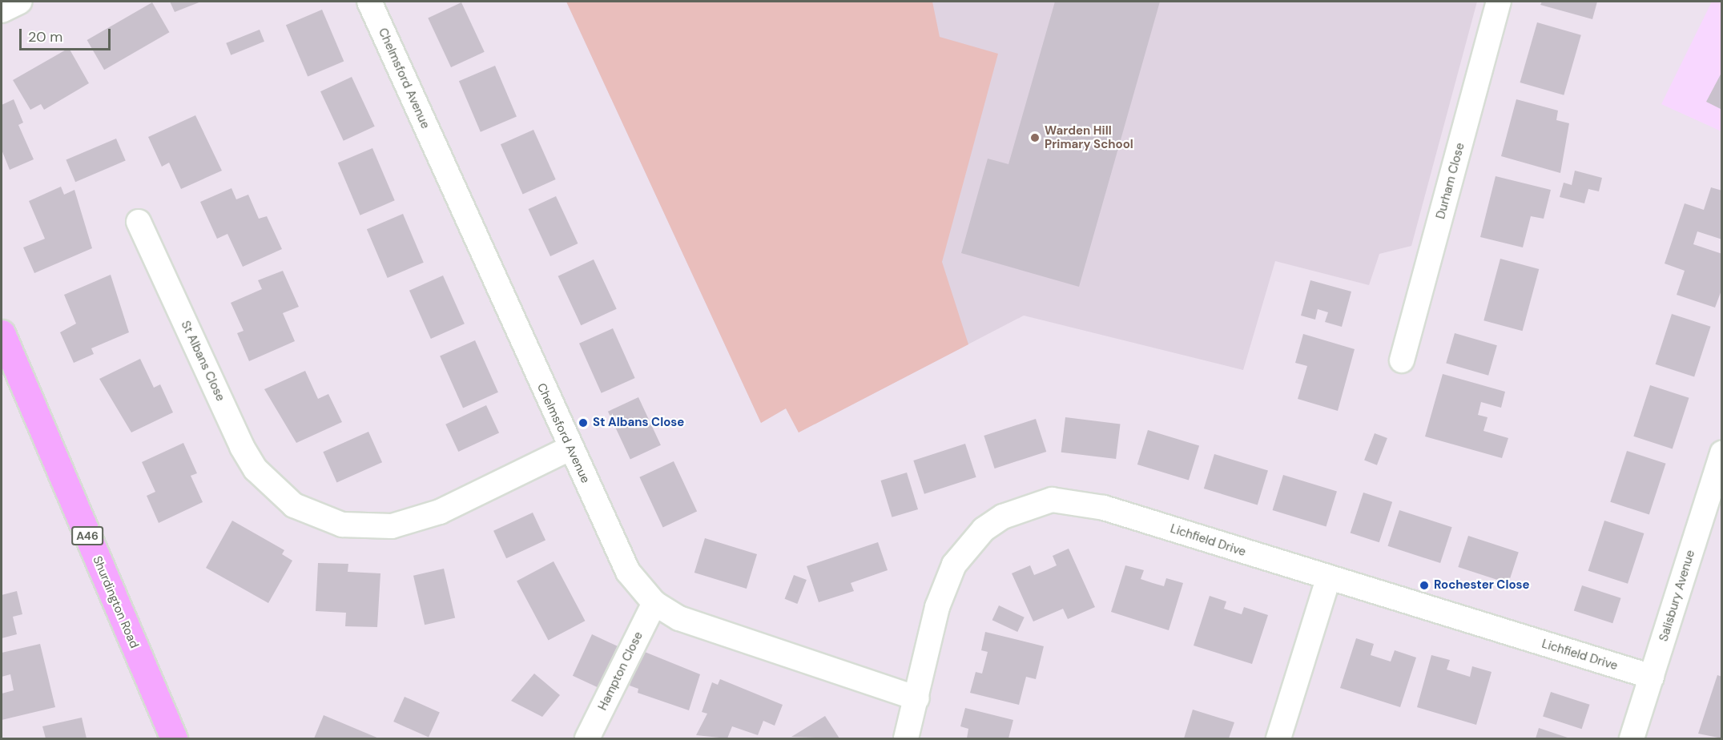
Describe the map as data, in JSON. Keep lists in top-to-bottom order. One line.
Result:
{"streets":{"main road":["A46","Shurdington Road"],"street":["Chelmsford Avenue","Durham Close","St Albans Close","Lichfield Drive","Salisbury Avenue","Hampton Close"]},"crossings":[["Chelmsford Avenue","St Albans Close"],["Chelmsford Avenue","Lichfield Drive"],["Chelmsford Avenue","Hampton Close"],["Lichfield Drive","Salisbury Avenue"]],"places":["Warden Hill Primary School","St Albans Close","Rochester Close"],"scale_bar":"20 m"}
